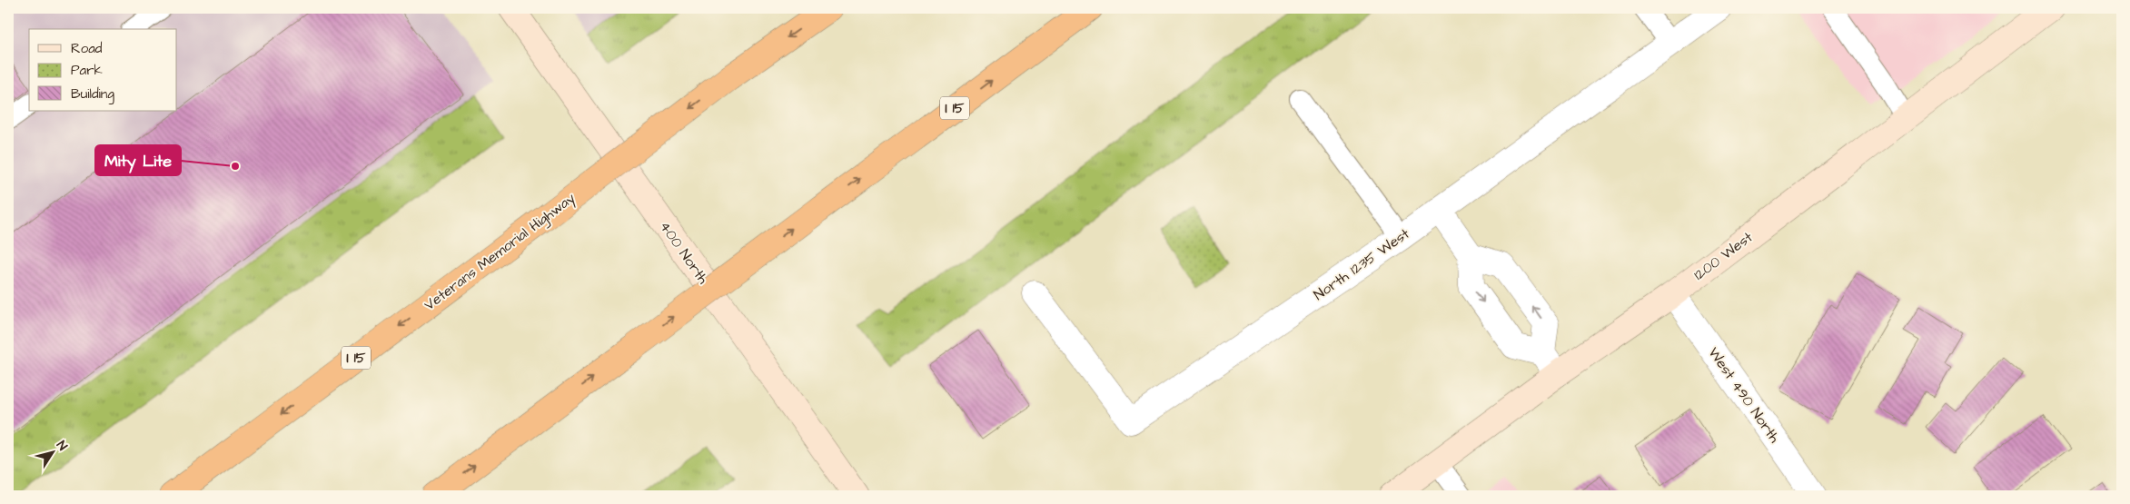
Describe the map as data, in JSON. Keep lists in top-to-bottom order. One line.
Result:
{"streets":{"highway":["I 15","Veterans Memorial Highway"],"street":["400 North","1200 West","North 1235 West","West 490 North"]},"crossings":[["1200 West","West 490 North"]],"places":["Mity Lite"],"legend":["Road","Park","Building"],"north":"top right"}
